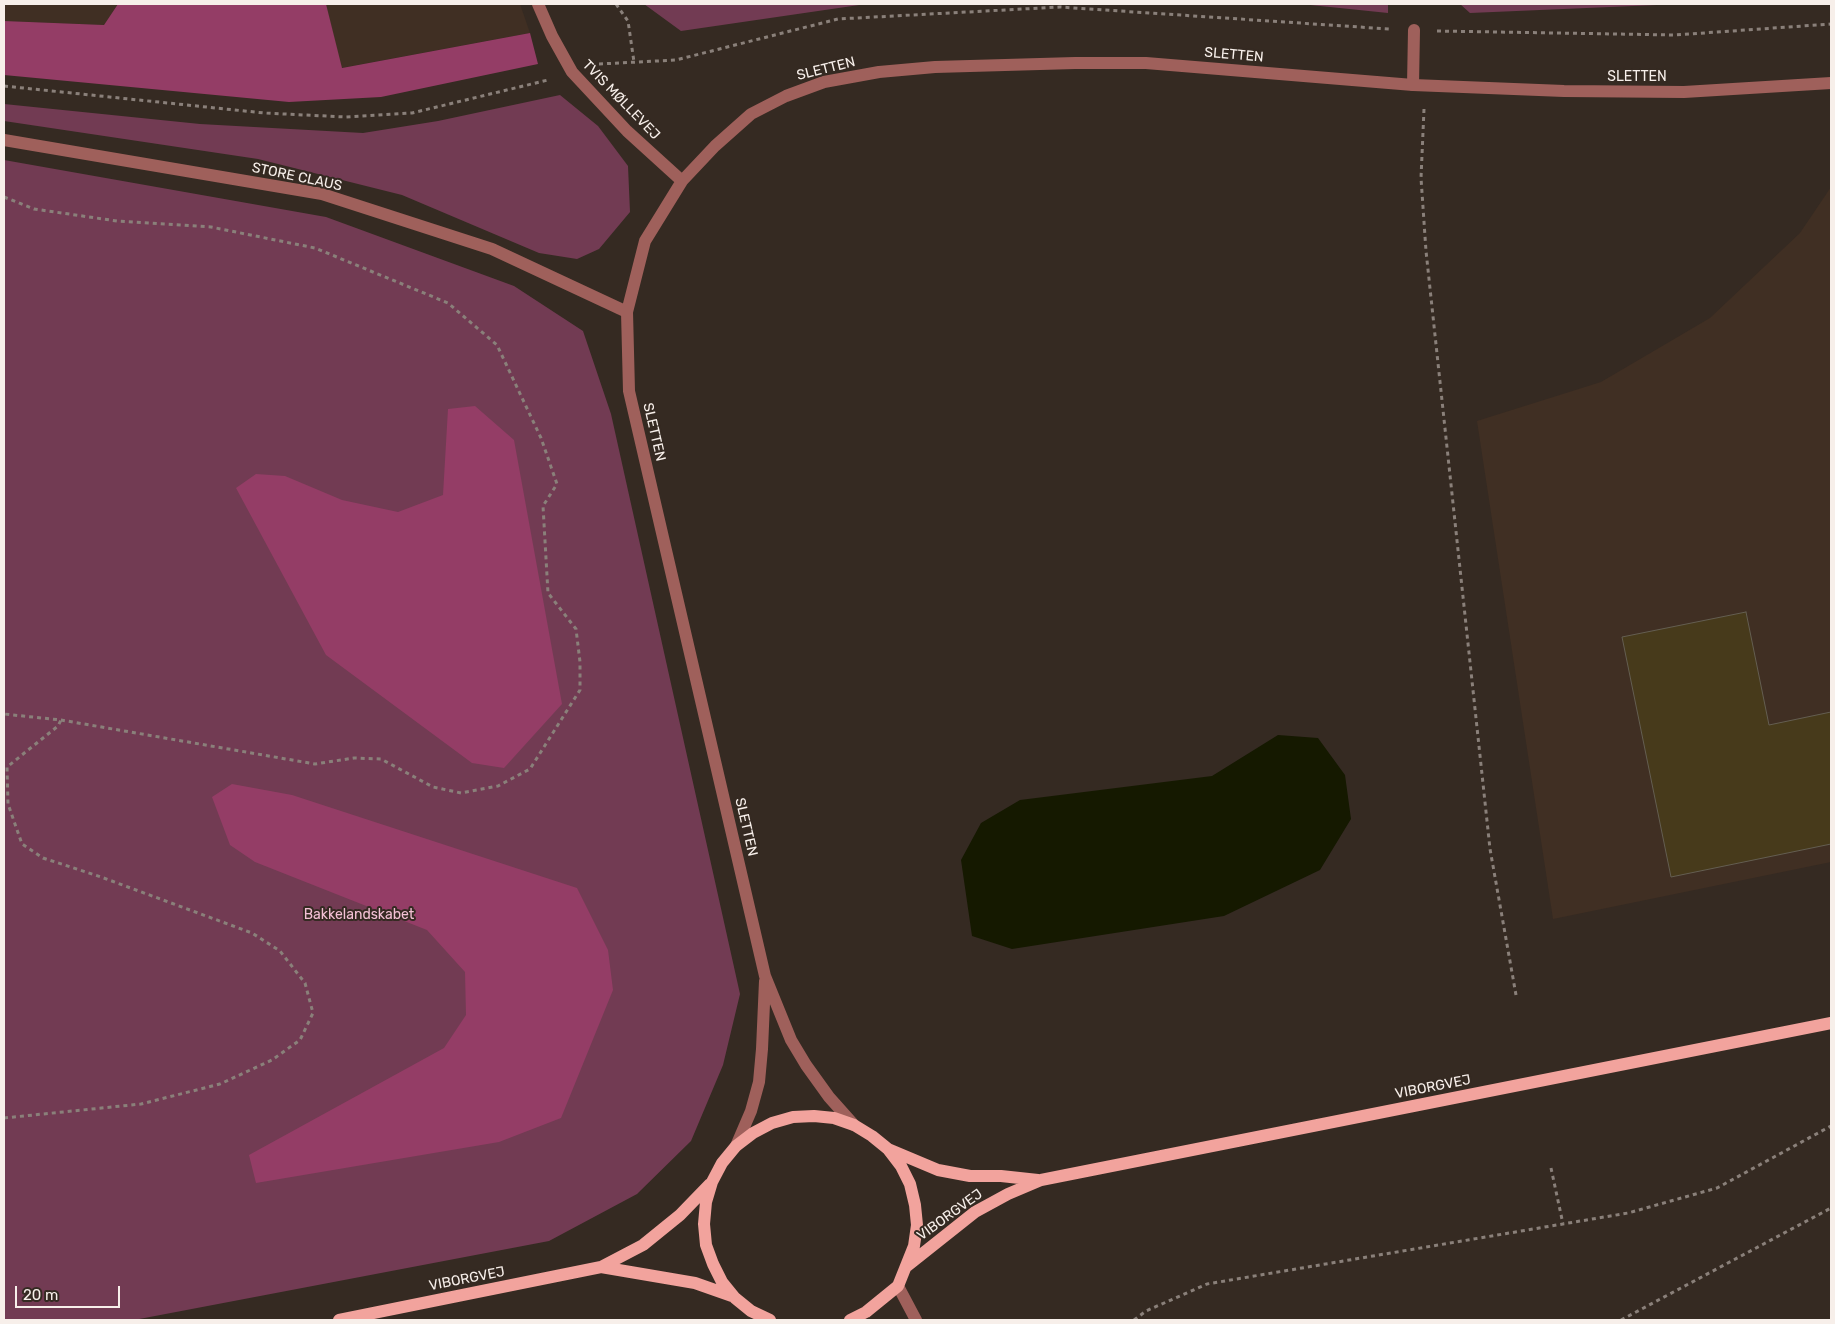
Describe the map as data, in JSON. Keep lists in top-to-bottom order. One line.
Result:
{"streets":{"main road":["VIBORGVEJ"],"street":["SLETTEN","TVIS MØLLEVEJ","STORE CLAUS"]},"crossings":[["SLETTEN","TVIS MØLLEVEJ"],["SLETTEN","STORE CLAUS"]],"parks":["Bakkelandskabet"],"scale_bar":"20 m"}
